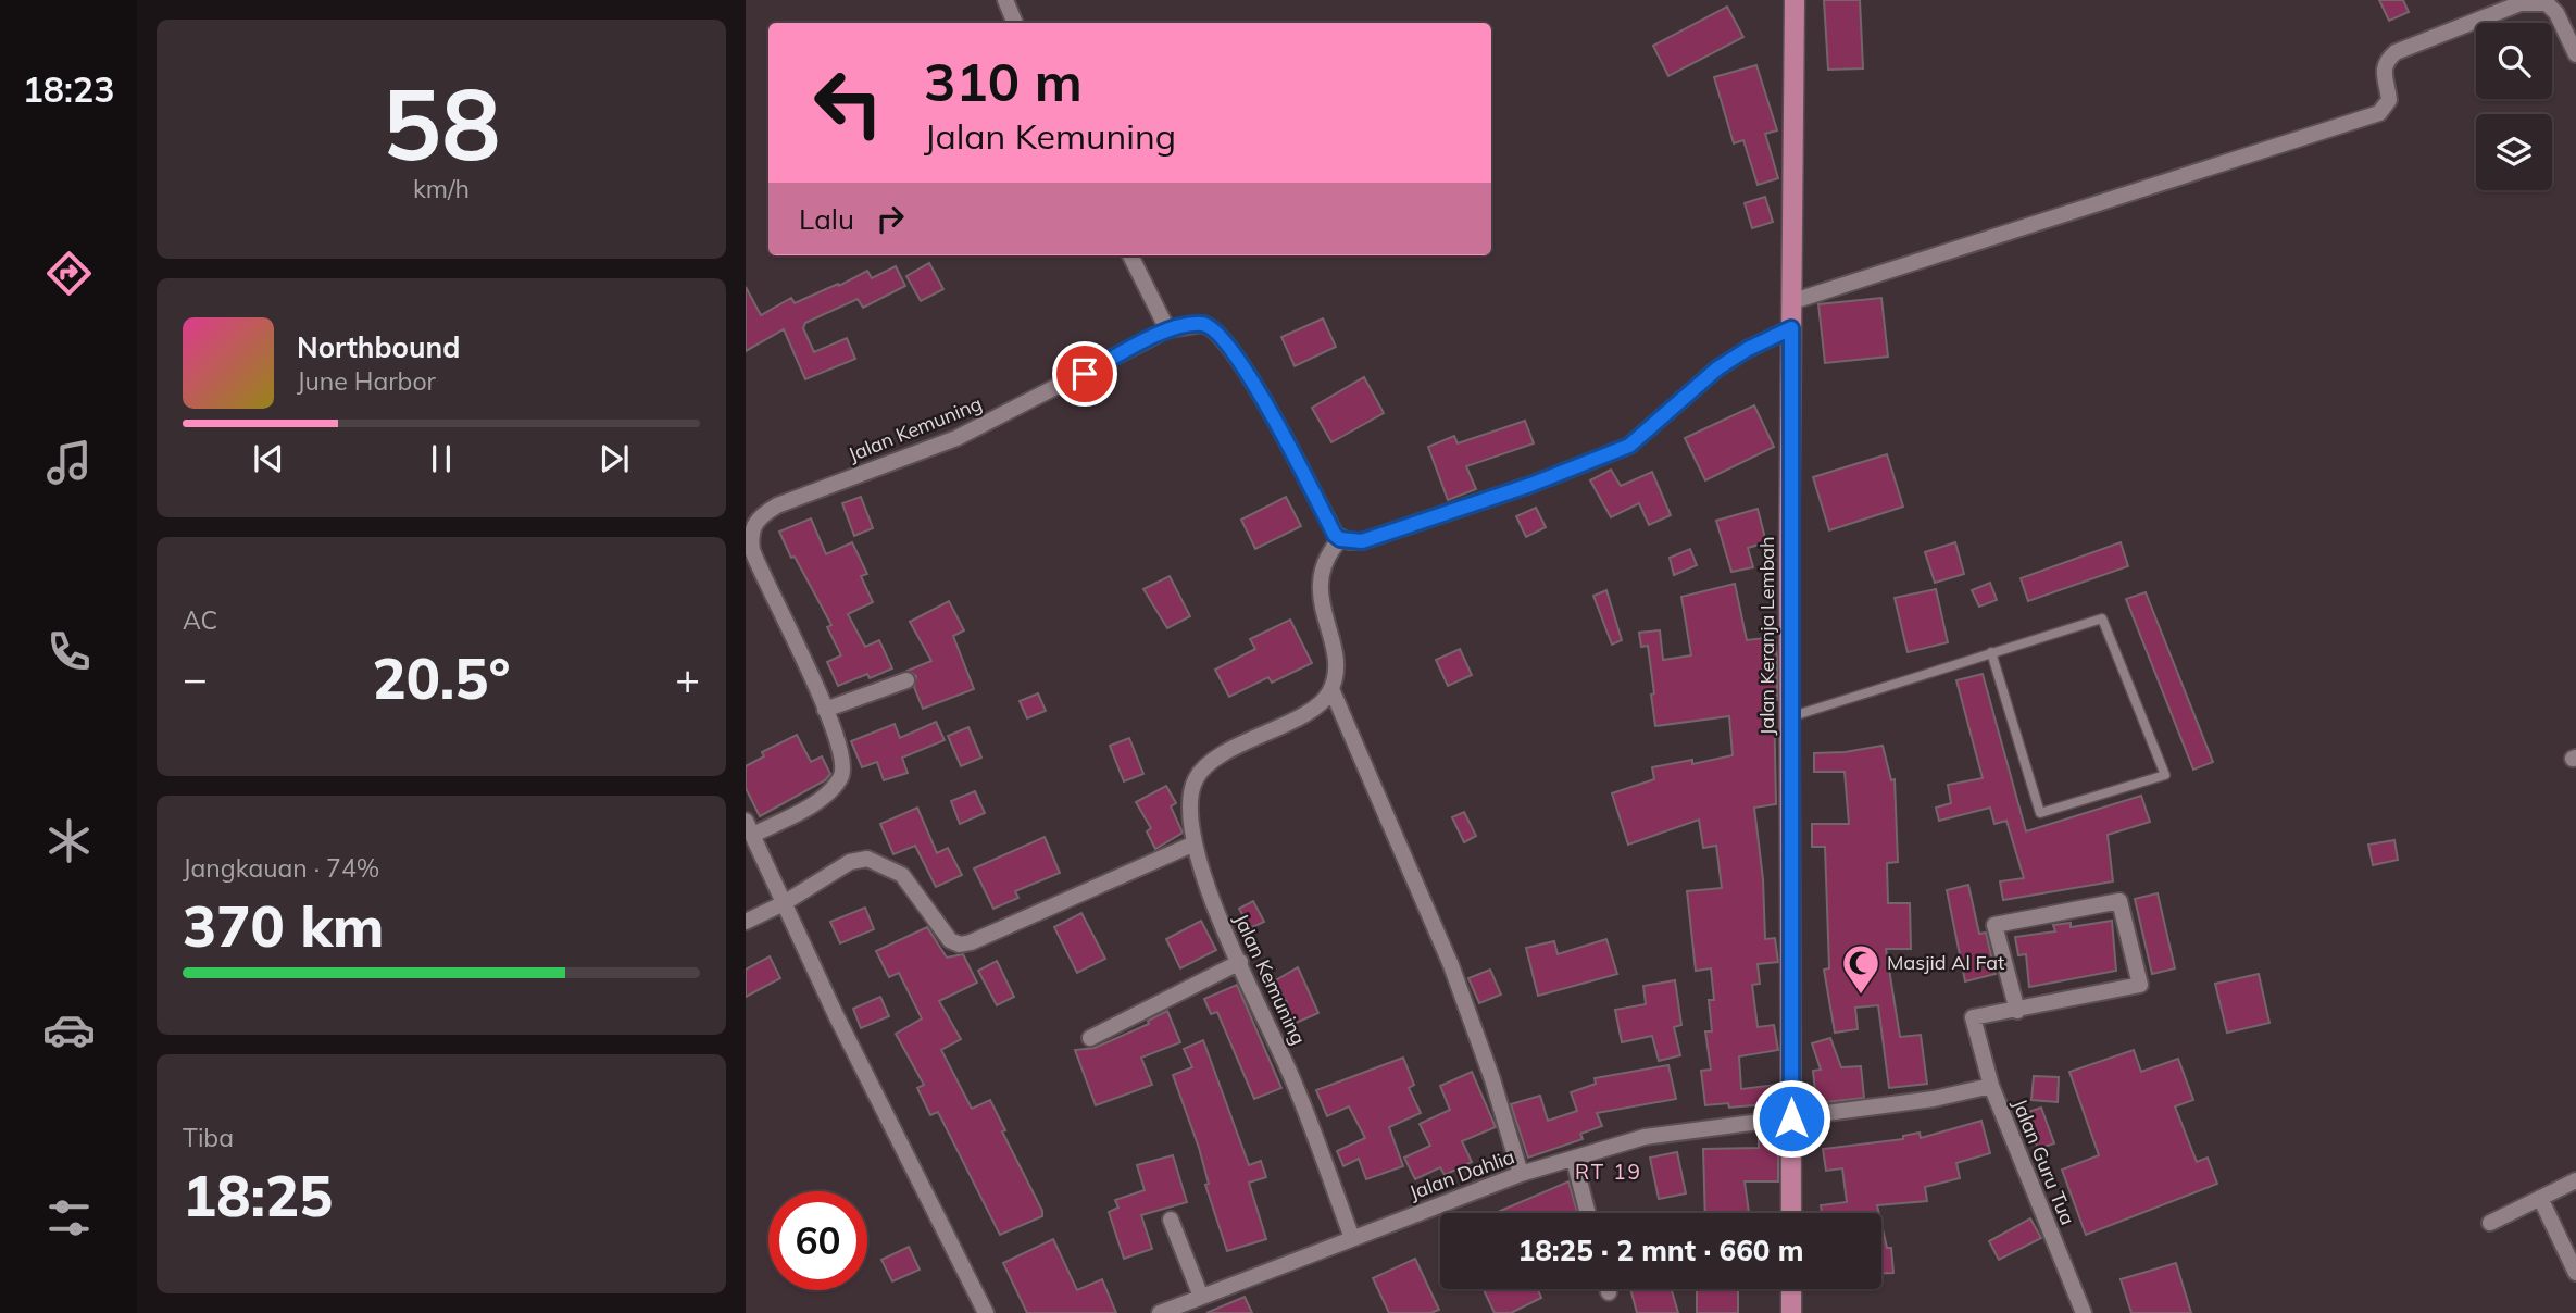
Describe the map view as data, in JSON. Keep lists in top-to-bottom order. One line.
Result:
{"streets":{"main road":["Jalan Keranja Lembah"],"street":["Jalan Kemuning","Jalan Guru Tua","Jalan Dahlia"]},"crossings":[["Jalan Kemuning","Jalan Dahlia"],["Jalan Keranja Lembah","Jalan Guru Tua"],["Jalan Keranja Lembah","Jalan Dahlia"],["Jalan Guru Tua","Jalan Dahlia"]],"districts":["RT 19"],"places":{"mosque":["Masjid Al Fat"]},"page":{"tabs":"18:23","tile":[["58","km/h"],"AC",["Jangkauan · 74%","370 km"],["Tiba","18:25"]],"turn":["310 m","Jalan Kemuning"],"then":"Lalu","song":["Northbound","June Harbor"],"heat":["−","20.5°","+"],"limit":"60","trip":"18:25 · 2 mnt · 660 m"}}
